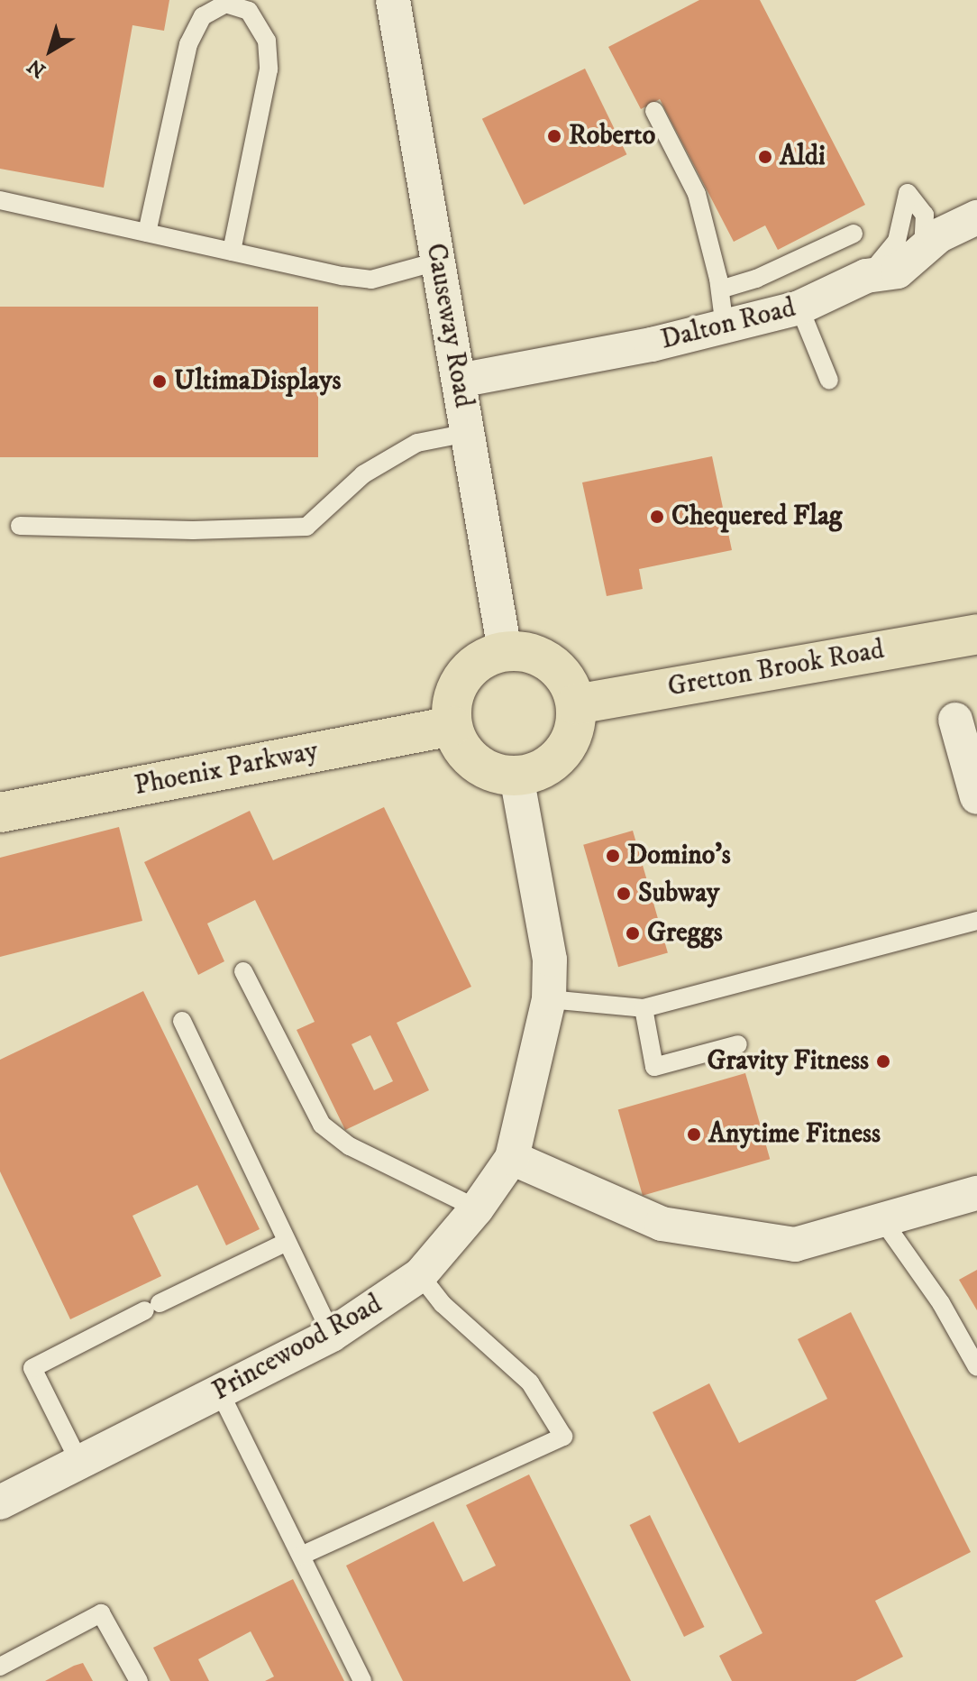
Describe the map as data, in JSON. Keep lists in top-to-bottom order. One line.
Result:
{"streets":{"main road":["Gretton Brook Road","Phoenix Parkway"],"street":["Dalton Road","Causeway Road","Princewood Road"]},"crossings":[["Dalton Road","Causeway Road"],["Causeway Road","Gretton Brook Road"],["Causeway Road","Phoenix Parkway"],["Causeway Road","Princewood Road"],["Gretton Brook Road","Phoenix Parkway"],["Gretton Brook Road","Princewood Road"],["Phoenix Parkway","Princewood Road"]],"places":["Roberto","Aldi","UltimaDisplays","Chequered Flag","Domino's","Subway","Greggs","Gravity Fitness","Anytime Fitness"],"north":"bottom left"}
